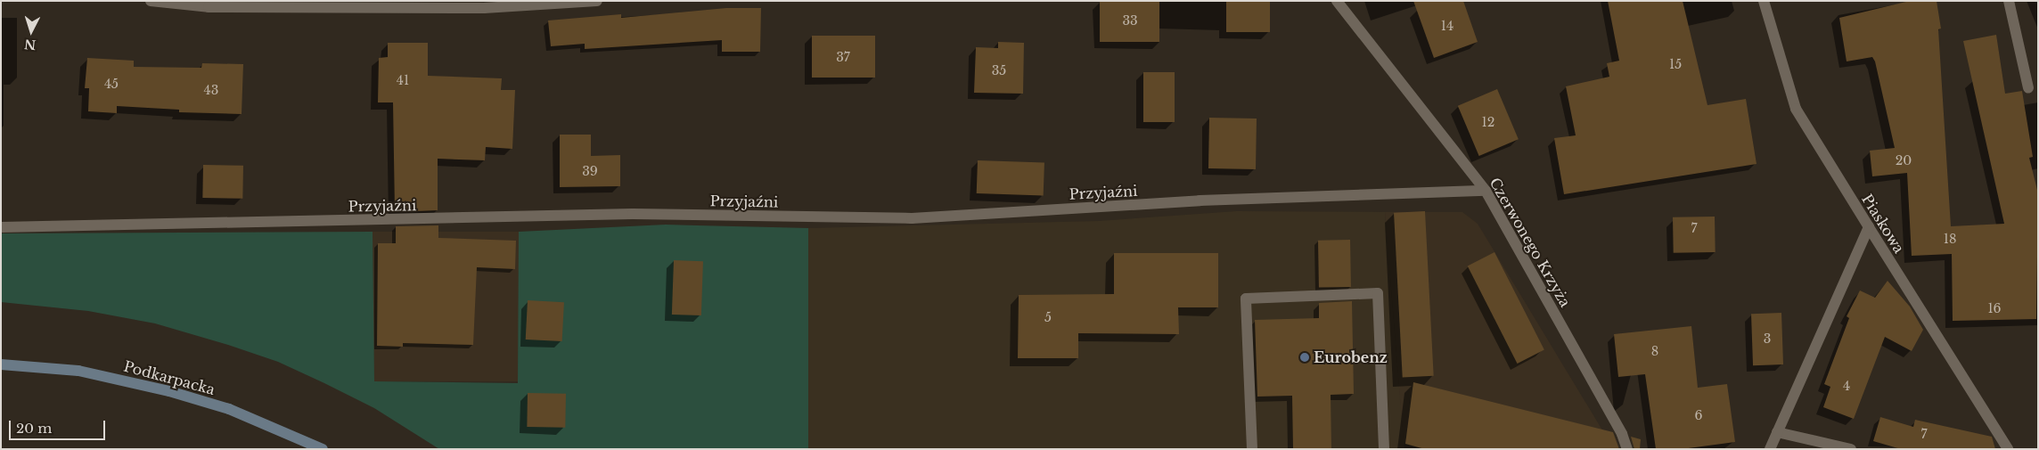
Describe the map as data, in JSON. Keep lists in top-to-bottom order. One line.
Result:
{"streets":{"main road":["Podkarpacka"],"street":["Przyjaźni","Piaskowa","Czerwonego Krzyża"]},"crossings":[["Przyjaźni","Czerwonego Krzyża"]],"places":["Eurobenz"],"house_numbers":["33","14","37","15","35","41","45","43","12","20","39","7","18","16","5","3","8","4","6","7"],"scale_bar":"20 m","north":"bottom"}
